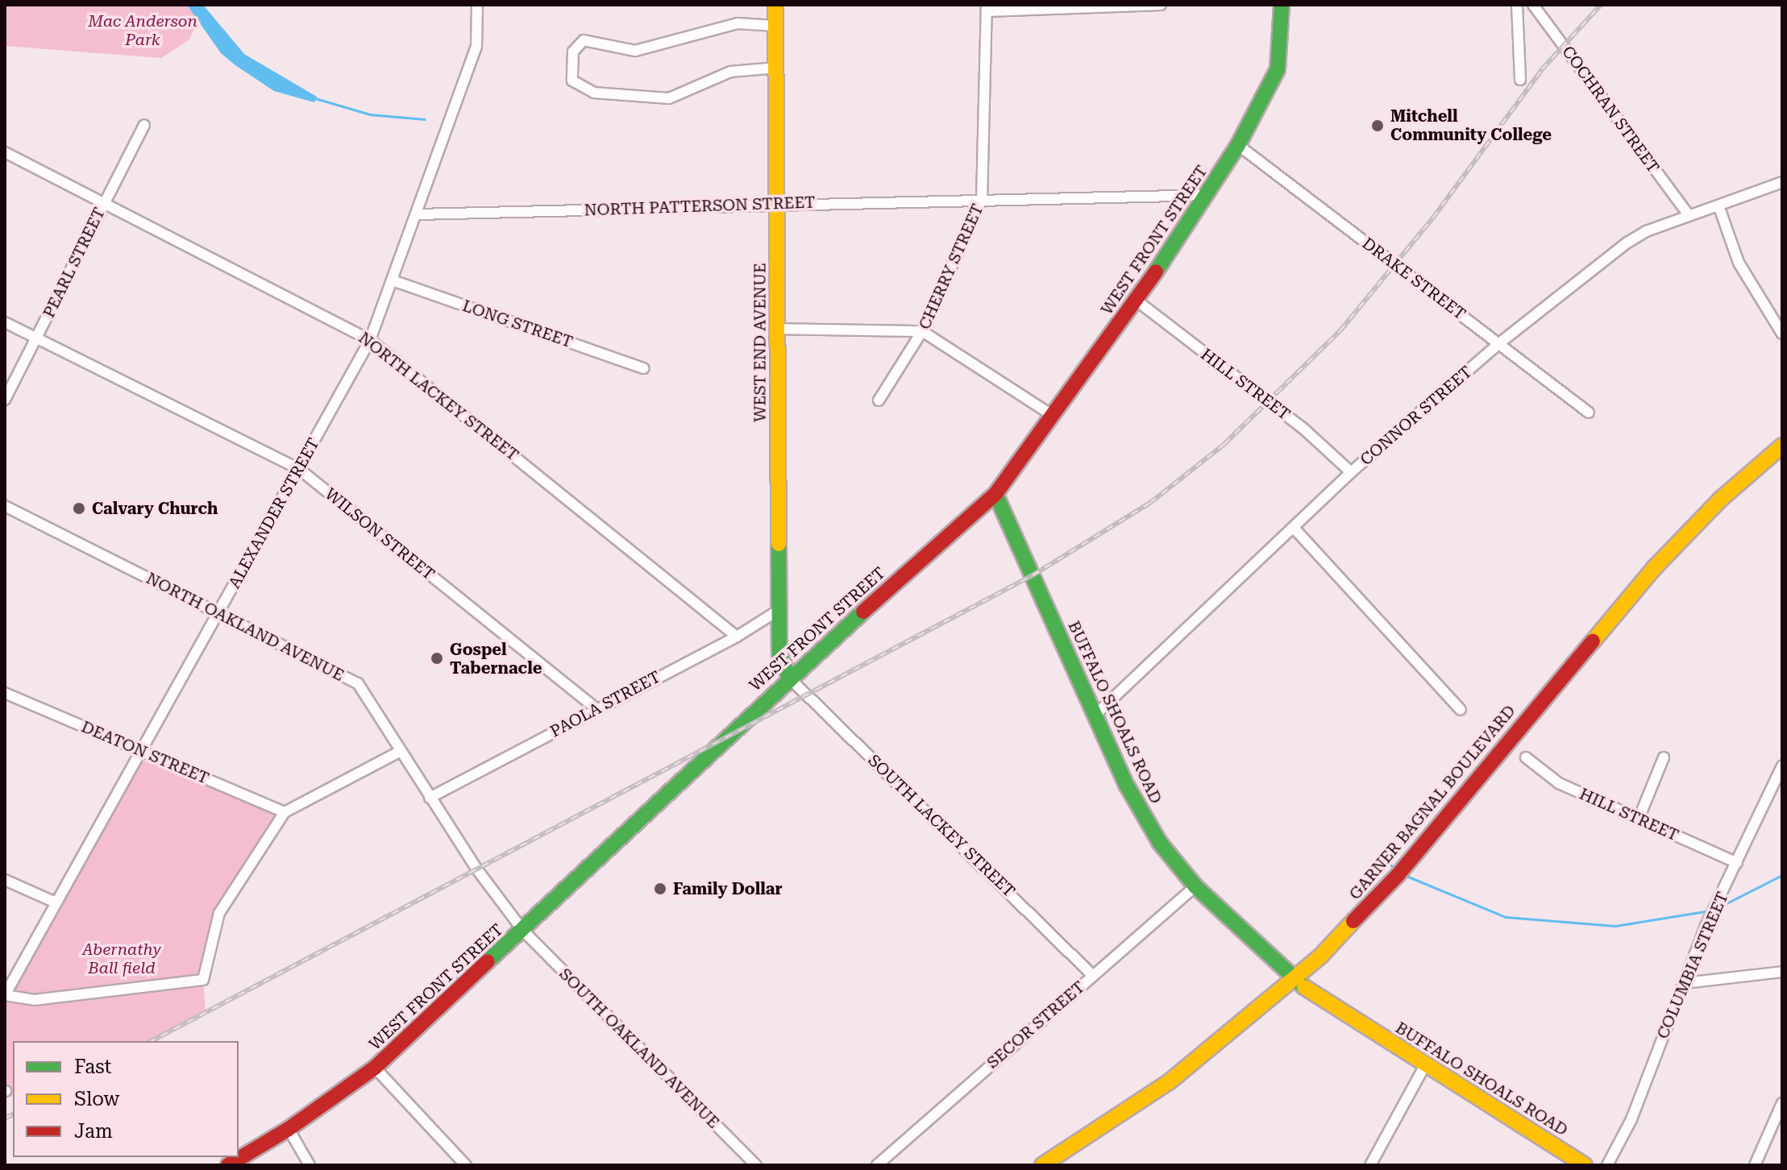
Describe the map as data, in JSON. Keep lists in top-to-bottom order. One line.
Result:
{"streets":{"main road":["WEST FRONT STREET","WEST END AVENUE","BUFFALO SHOALS ROAD","GARNER BAGNAL BOULEVARD"],"street":["COCHRAN STREET","NORTH PATTERSON STREET","PEARL STREET","CHERRY STREET","DRAKE STREET","LONG STREET","HILL STREET","NORTH LACKEY STREET","CONNOR STREET","ALEXANDER STREET","WILSON STREET","NORTH OAKLAND AVENUE","PAOLA STREET","DEATON STREET","SOUTH LACKEY STREET","COLUMBIA STREET","SECOR STREET","SOUTH OAKLAND AVENUE"]},"crossings":[["COCHRAN STREET","CONNOR STREET"],["NORTH PATTERSON STREET","WEST FRONT STREET"],["NORTH PATTERSON STREET","CHERRY STREET"],["NORTH PATTERSON STREET","WEST END AVENUE"],["NORTH PATTERSON STREET","ALEXANDER STREET"],["WEST FRONT STREET","DRAKE STREET"],["WEST FRONT STREET","WEST END AVENUE"],["WEST FRONT STREET","HILL STREET"],["WEST FRONT STREET","NORTH OAKLAND AVENUE"],["WEST FRONT STREET","BUFFALO SHOALS ROAD"],["WEST FRONT STREET","SOUTH LACKEY STREET"],["WEST FRONT STREET","SOUTH OAKLAND AVENUE"],["PEARL STREET","NORTH LACKEY STREET"],["PEARL STREET","WILSON STREET"],["DRAKE STREET","CONNOR STREET"],["LONG STREET","ALEXANDER STREET"],["WEST END AVENUE","PAOLA STREET"],["WEST END AVENUE","SOUTH LACKEY STREET"],["HILL STREET","CONNOR STREET"],["HILL STREET","COLUMBIA STREET"],["NORTH LACKEY STREET","ALEXANDER STREET"],["NORTH LACKEY STREET","PAOLA STREET"],["CONNOR STREET","BUFFALO SHOALS ROAD"],["ALEXANDER STREET","WILSON STREET"],["ALEXANDER STREET","NORTH OAKLAND AVENUE"],["ALEXANDER STREET","DEATON STREET"],["WILSON STREET","PAOLA STREET"],["NORTH OAKLAND AVENUE","PAOLA STREET"],["NORTH OAKLAND AVENUE","SOUTH OAKLAND AVENUE"],["BUFFALO SHOALS ROAD","GARNER BAGNAL BOULEVARD"],["BUFFALO SHOALS ROAD","SECOR STREET"],["SOUTH LACKEY STREET","SECOR STREET"]],"parks":["Mac Anderson Park","Abernathy Ball field"],"places":["Mitchell Community College","Calvary Church","Gospel Tabernacle","Family Dollar"],"legend":["Fast","Slow","Jam"]}
